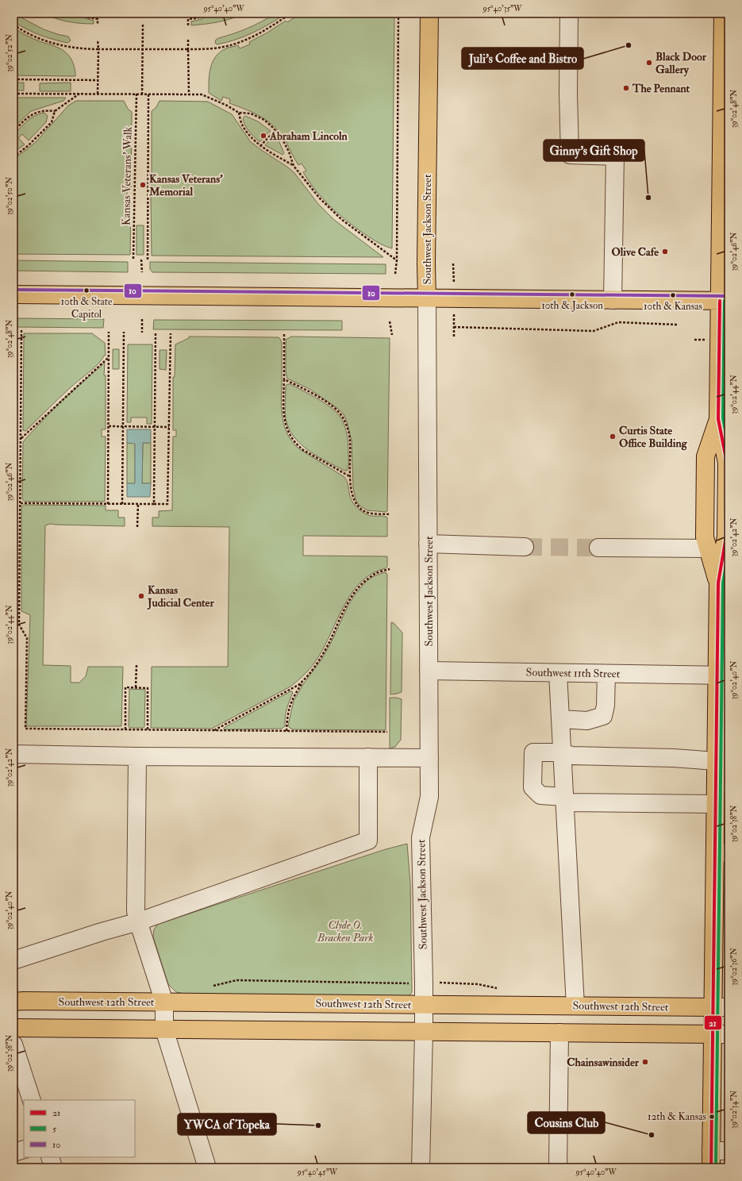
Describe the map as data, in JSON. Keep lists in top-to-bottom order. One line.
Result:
{"streets":{"main road":["Southwest Jackson Street","Southwest 12th Street"],"street":["Southwest 11th Street"],"path":["Kansas Veterans' Walk"]},"crossings":[["Southwest Jackson Street","Southwest 11th Street"],["Southwest Jackson Street","Southwest 12th Street"]],"parks":["Clyde O. Bracken Park"],"places":["Juli's Coffee and Bistro","Black Door Gallery","The Pennant","Abraham Lincoln","Kansas Veterans' Memorial","Ginny's Gift Shop","Olive Cafe","10th & State Capitol","10th & Jackson","10th & Kansas","Curtis State Office Building","Kansas Judicial Center","Chainsawinsider","12th & Kansas","YWCA of Topeka","Cousins Club"],"lines":["transit line 10","transit line 21","transit line 5"],"legend":["21","5","10"],"coordinates":["95°40'40\"W","95°40'35\"W","39°02'52\"N","39°02'48\"N","39°02'50\"N","39°02'46\"N","39°02'44\"N","39°02'42\"N","39°02'40\"N","39°02'38\"N","39°02'36\"N","39°02'34\"N","95°40'45\"W"]}
